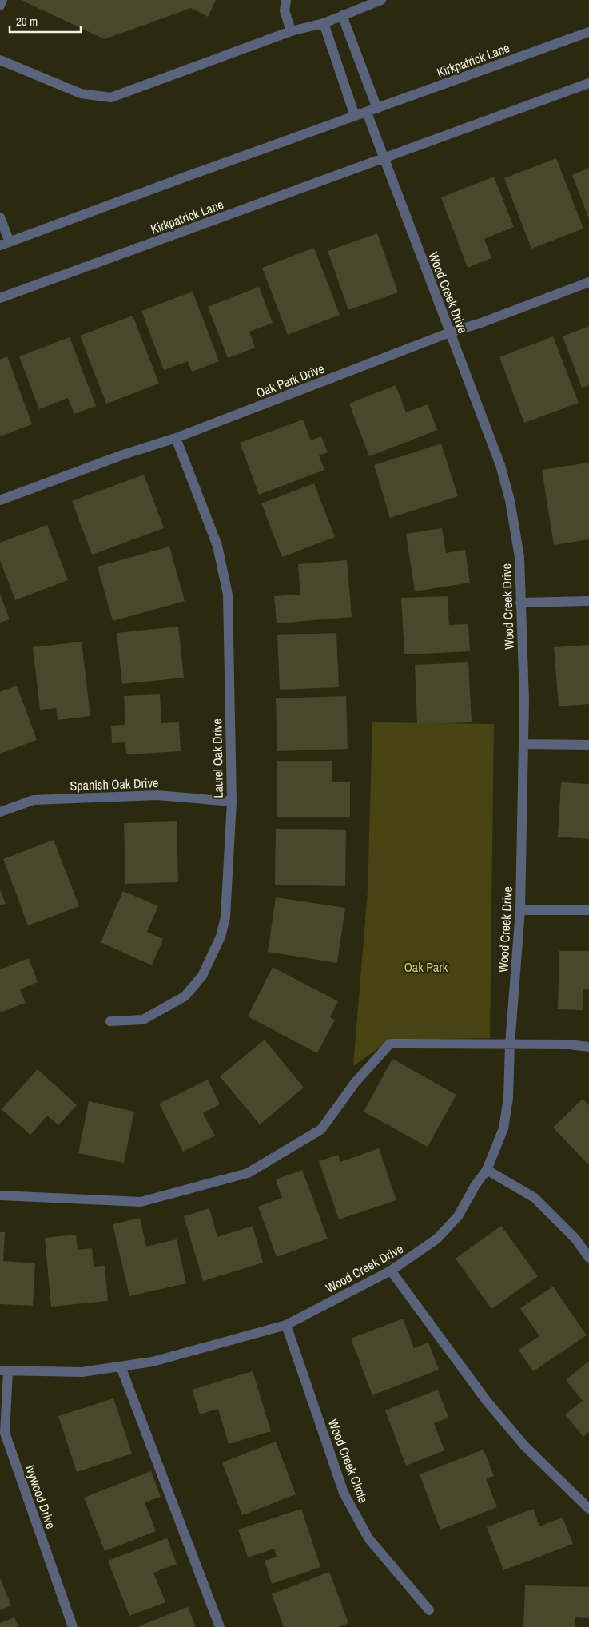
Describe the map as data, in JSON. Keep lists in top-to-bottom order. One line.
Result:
{"streets":{"street":["Kirkpatrick Lane","Wood Creek Drive","Oak Park Drive","Laurel Oak Drive","Spanish Oak Drive","Wood Creek Circle","Ivywood Drive"]},"crossings":[["Kirkpatrick Lane","Wood Creek Drive"],["Wood Creek Drive","Oak Park Drive"],["Wood Creek Drive","Wood Creek Circle"],["Wood Creek Drive","Ivywood Drive"],["Oak Park Drive","Laurel Oak Drive"],["Laurel Oak Drive","Spanish Oak Drive"]],"parks":["Oak Park"],"scale_bar":"20 m"}
